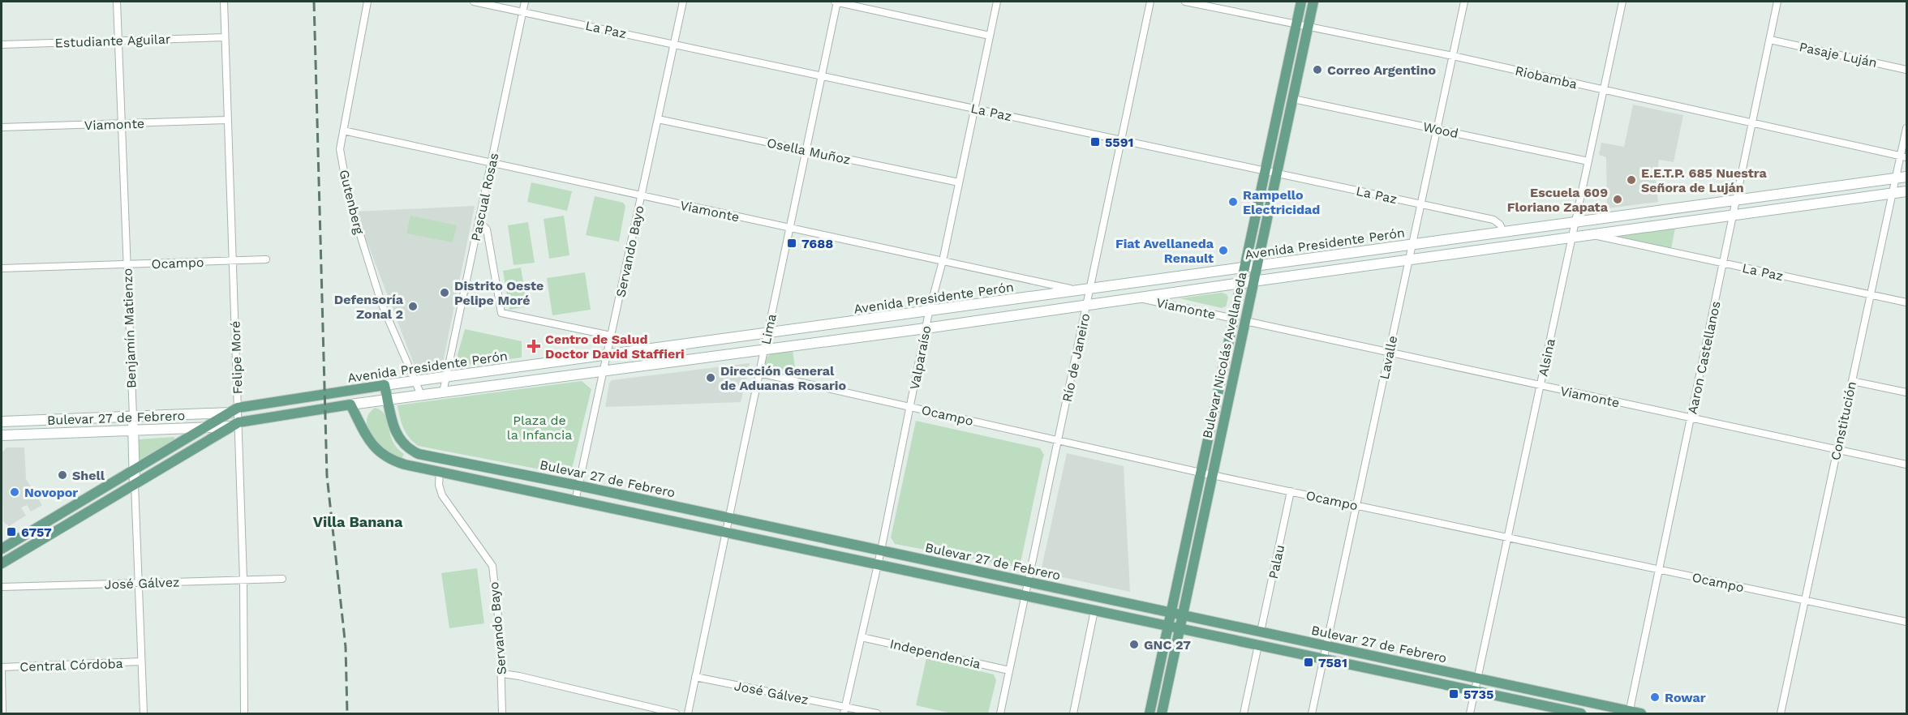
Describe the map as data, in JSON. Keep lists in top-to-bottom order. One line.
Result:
{"streets":{"main road":["Avenida Presidente Perón","Benjamín Matienzo","Bulevar Nicolás Avellaneda","Bulevar 27 de Febrero"],"street":["La Paz","Estudiante Aguilar","Pasaje Luján","Riobamba","Viamonte","Wood","Osella Muñoz","Pascual Rosas","Gutenberg","Servando Bayo","Ocampo","Lima","Felipe Moré","Valparaíso","Río de Janeiro","Lavalle","Alsina","Aaron Castellanos","Constitución","Palau","José Gálvez","Independencia","Central Córdoba"]},"crossings":[["La Paz","Pascual Rosas"],["La Paz","Avenida Presidente Perón"],["La Paz","Servando Bayo"],["La Paz","Lima"],["La Paz","Bulevar Nicolás Avellaneda"],["La Paz","Valparaíso"],["La Paz","Río de Janeiro"],["La Paz","Lavalle"],["La Paz","Aaron Castellanos"],["La Paz","Constitución"],["Estudiante Aguilar","Benjamín Matienzo"],["Estudiante Aguilar","Felipe Moré"],["Pasaje Luján","Aaron Castellanos"],["Riobamba","Bulevar Nicolás Avellaneda"],["Riobamba","Lavalle"],["Riobamba","Alsina"],["Riobamba","Aaron Castellanos"],["Riobamba","Constitución"],["Viamonte","Pascual Rosas"],["Viamonte","Gutenberg"],["Viamonte","Avenida Presidente Perón"],["Viamonte","Servando Bayo"],["Viamonte","Benjamín Matienzo"],["Viamonte","Lima"],["Viamonte","Bulevar Nicolás Avellaneda"],["Viamonte","Felipe Moré"],["Viamonte","Valparaíso"],["Viamonte","Lavalle"],["Viamonte","Alsina"],["Viamonte","Aaron Castellanos"],["Viamonte","Constitución"],["Wood","Bulevar Nicolás Avellaneda"],["Wood","Lavalle"],["Wood","Alsina"],["Osella Muñoz","Servando Bayo"],["Osella Muñoz","Lima"],["Osella Muñoz","Valparaíso"],["Pascual Rosas","Avenida Presidente Perón"],["Gutenberg","Avenida Presidente Perón"],["Avenida Presidente Perón","Servando Bayo"],["Avenida Presidente Perón","Benjamín Matienzo"],["Avenida Presidente Perón","Lima"],["Avenida Presidente Perón","Bulevar Nicolás Avellaneda"],["Avenida Presidente Perón","Felipe Moré"],["Avenida Presidente Perón","Valparaíso"],["Avenida Presidente Perón","Río de Janeiro"],["Avenida Presidente Perón","Lavalle"],["Avenida Presidente Perón","Alsina"],["Avenida Presidente Perón","Aaron Castellanos"],["Avenida Presidente Perón","Bulevar 27 de Febrero"],["Avenida Presidente Perón","Constitución"],["Servando Bayo","Bulevar 27 de Febrero"],["Ocampo","Benjamín Matienzo"],["Ocampo","Lima"],["Ocampo","Bulevar Nicolás Avellaneda"],["Ocampo","Felipe Moré"],["Ocampo","Valparaíso"],["Ocampo","Río de Janeiro"],["Ocampo","Lavalle"],["Ocampo","Alsina"],["Ocampo","Aaron Castellanos"],["Ocampo","Constitución"],["Ocampo","Palau"],["Benjamín Matienzo","Bulevar 27 de Febrero"],["Benjamín Matienzo","José Gálvez"],["Benjamín Matienzo","Central Córdoba"],["Lima","Bulevar 27 de Febrero"],["Lima","José Gálvez"],["Bulevar Nicolás Avellaneda","Bulevar 27 de Febrero"],["Felipe Moré","Bulevar 27 de Febrero"],["Felipe Moré","José Gálvez"],["Valparaíso","Bulevar 27 de Febrero"],["Valparaíso","José Gálvez"],["Valparaíso","Independencia"],["Río de Janeiro","Bulevar 27 de Febrero"],["Río de Janeiro","Independencia"],["Lavalle","Bulevar 27 de Febrero"],["Alsina","Bulevar 27 de Febrero"],["Aaron Castellanos","Bulevar 27 de Febrero"],["Bulevar 27 de Febrero","Palau"]],"districts":["Villa Banana"],"parks":["Plaza de la Infancia"],"places":{"other":["Correo Argentino","E.E.T.P. 685 Nuestra Señora de Luján","Escuela 609 Floriano Zapata","Rampello Electricidad","Fiat Avellaneda Renault","Distrito Oeste Pelipe Moré","Defensoría Zonal 2","Dirección General de Aduanas Rosario","Shell","Novopor","GNC 27","Rowar"],"transit":["5591","7688","6757","7581","5735"],"health":["Centro de Salud Doctor David Staffieri"]}}
